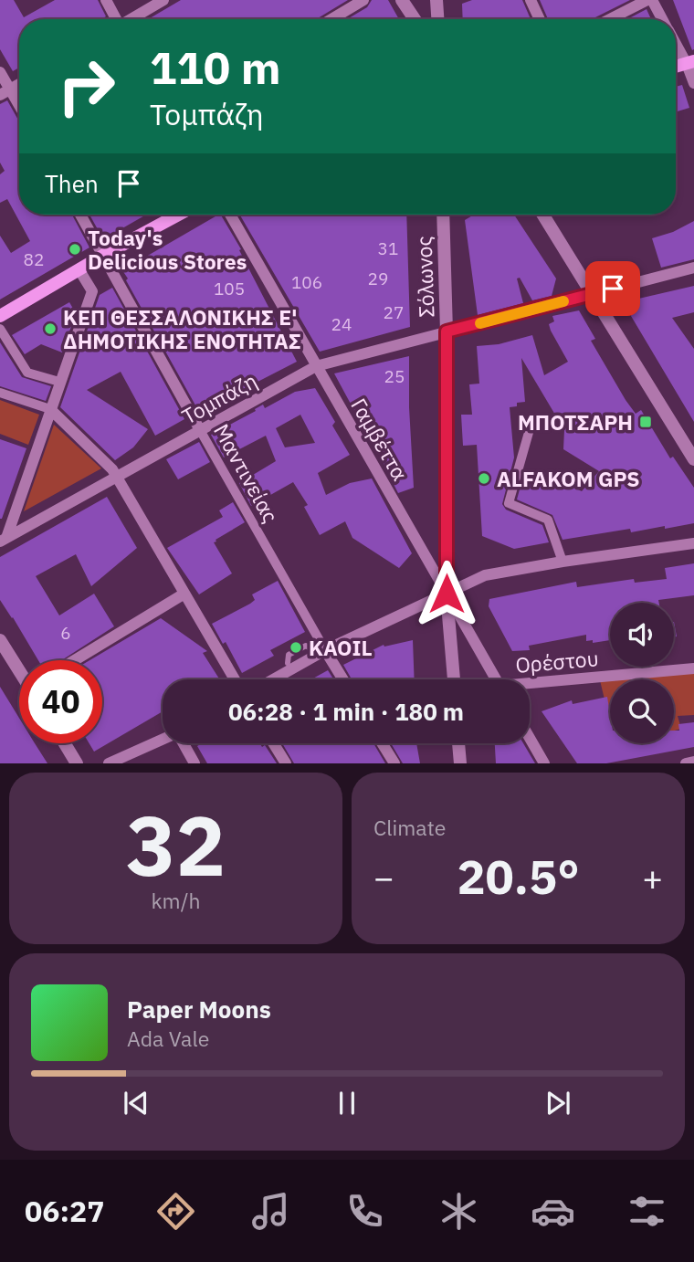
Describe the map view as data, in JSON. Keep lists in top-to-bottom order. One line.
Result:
{"streets":{"street":["Σόλωνος","Τομπάζη","Γαμβέττα","Μαντινείας","Ορέστου"]},"crossings":[["Σόλωνος","Τομπάζη"],["Σόλωνος","Γαμβέττα"],["Τομπάζη","Γαμβέττα"],["Τομπάζη","Μαντινείας"]],"places":{"other":["Today's Delicious Stores","ΚΕΠ ΘΕΣΣΑΛΟΝΙΚΗΣ Ε' ΔΗΜΟΤΙΚΗΣ ΕΝΟΤΗΤΑΣ","ALFAKOM GPS","KAOIL"],"transit":["ΜΠΟΤΣΑΡΗ"]},"house_numbers":["31","82","29","106","105","27","24","25","6"],"page":{"turn":["110 m","Τομπάζη"],"then":"Then","limit":"40","trip":"06:28 · 1 min · 180 m","tile":[["32","km/h"],"Climate"],"heat":["−","20.5°","+"],"song":["Paper Moons","Ada Vale"],"tabs":"06:27"}}
